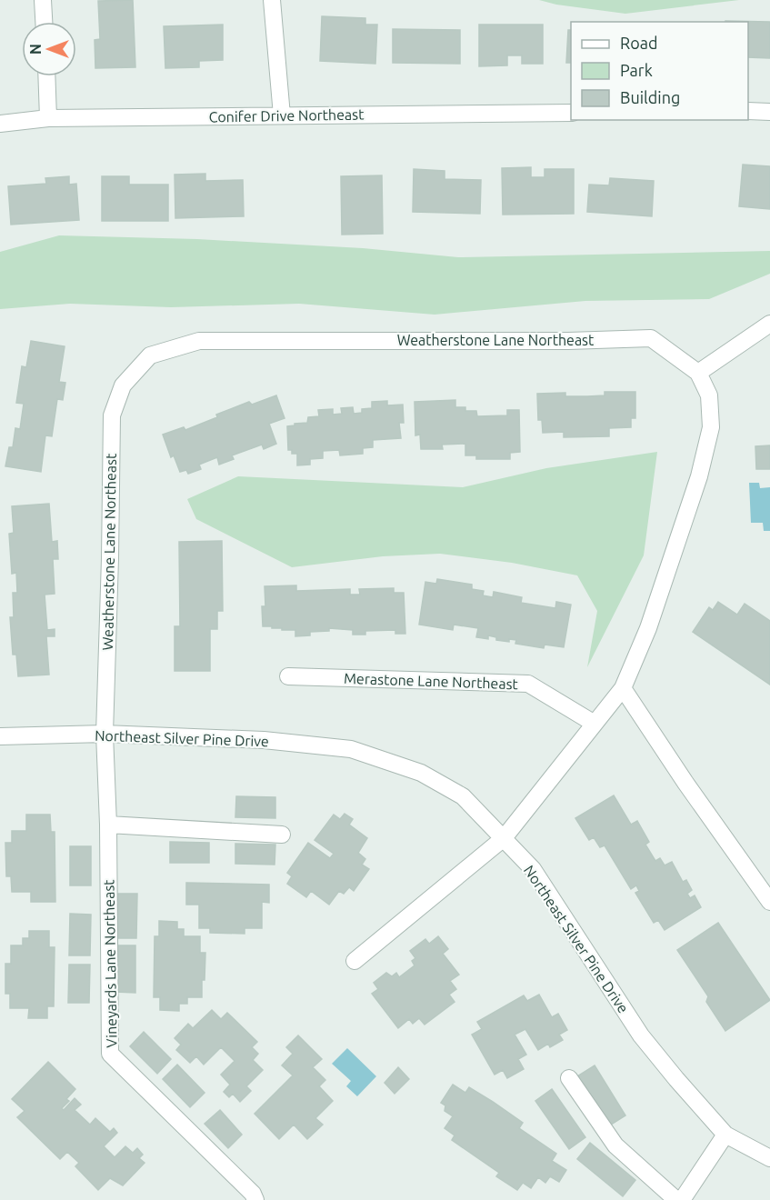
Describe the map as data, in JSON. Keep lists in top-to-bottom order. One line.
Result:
{"streets":{"street":["Conifer Drive Northeast","Weatherstone Lane Northeast","Merastone Lane Northeast","Northeast Silver Pine Drive","Vineyards Lane Northeast"]},"crossings":[["Weatherstone Lane Northeast","Merastone Lane Northeast"],["Weatherstone Lane Northeast","Northeast Silver Pine Drive"],["Weatherstone Lane Northeast","Vineyards Lane Northeast"],["Northeast Silver Pine Drive","Vineyards Lane Northeast"]],"legend":["Road","Park","Building"],"north":"left"}
